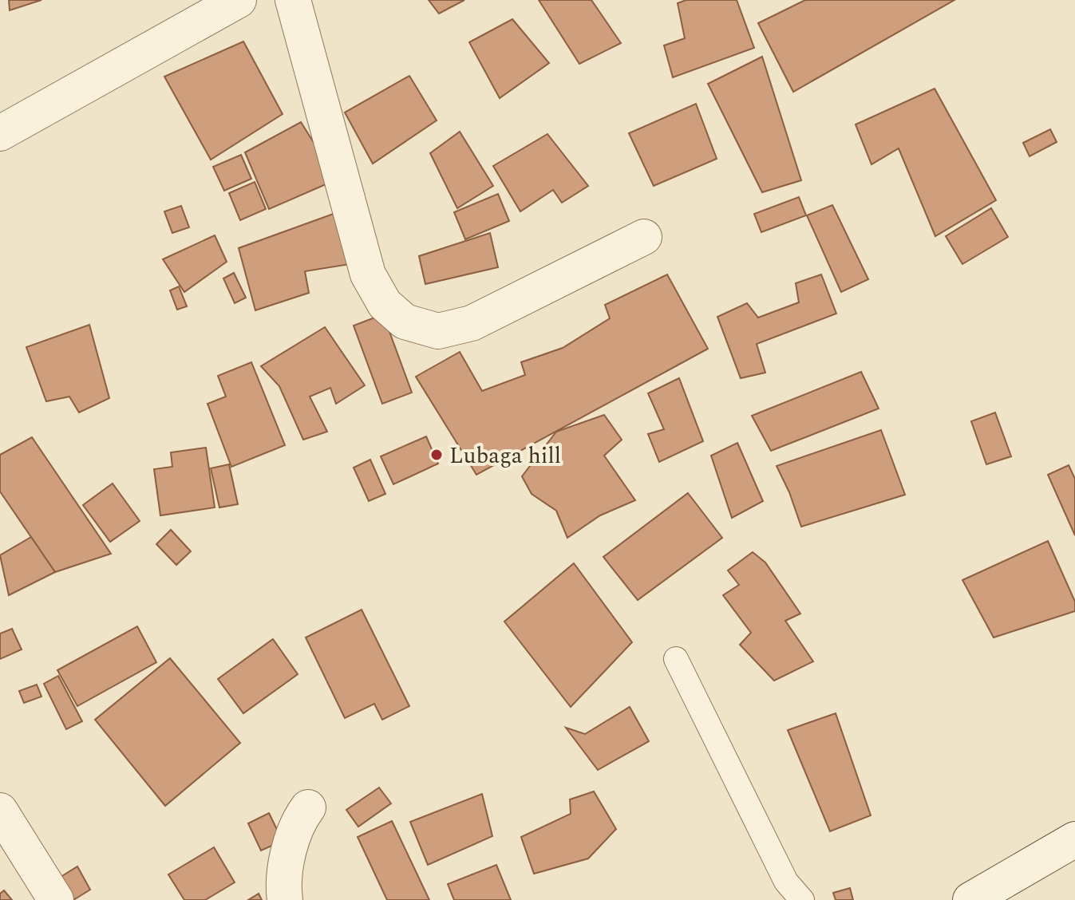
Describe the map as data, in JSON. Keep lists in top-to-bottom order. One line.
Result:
{"places":["Lubaga hill"]}
